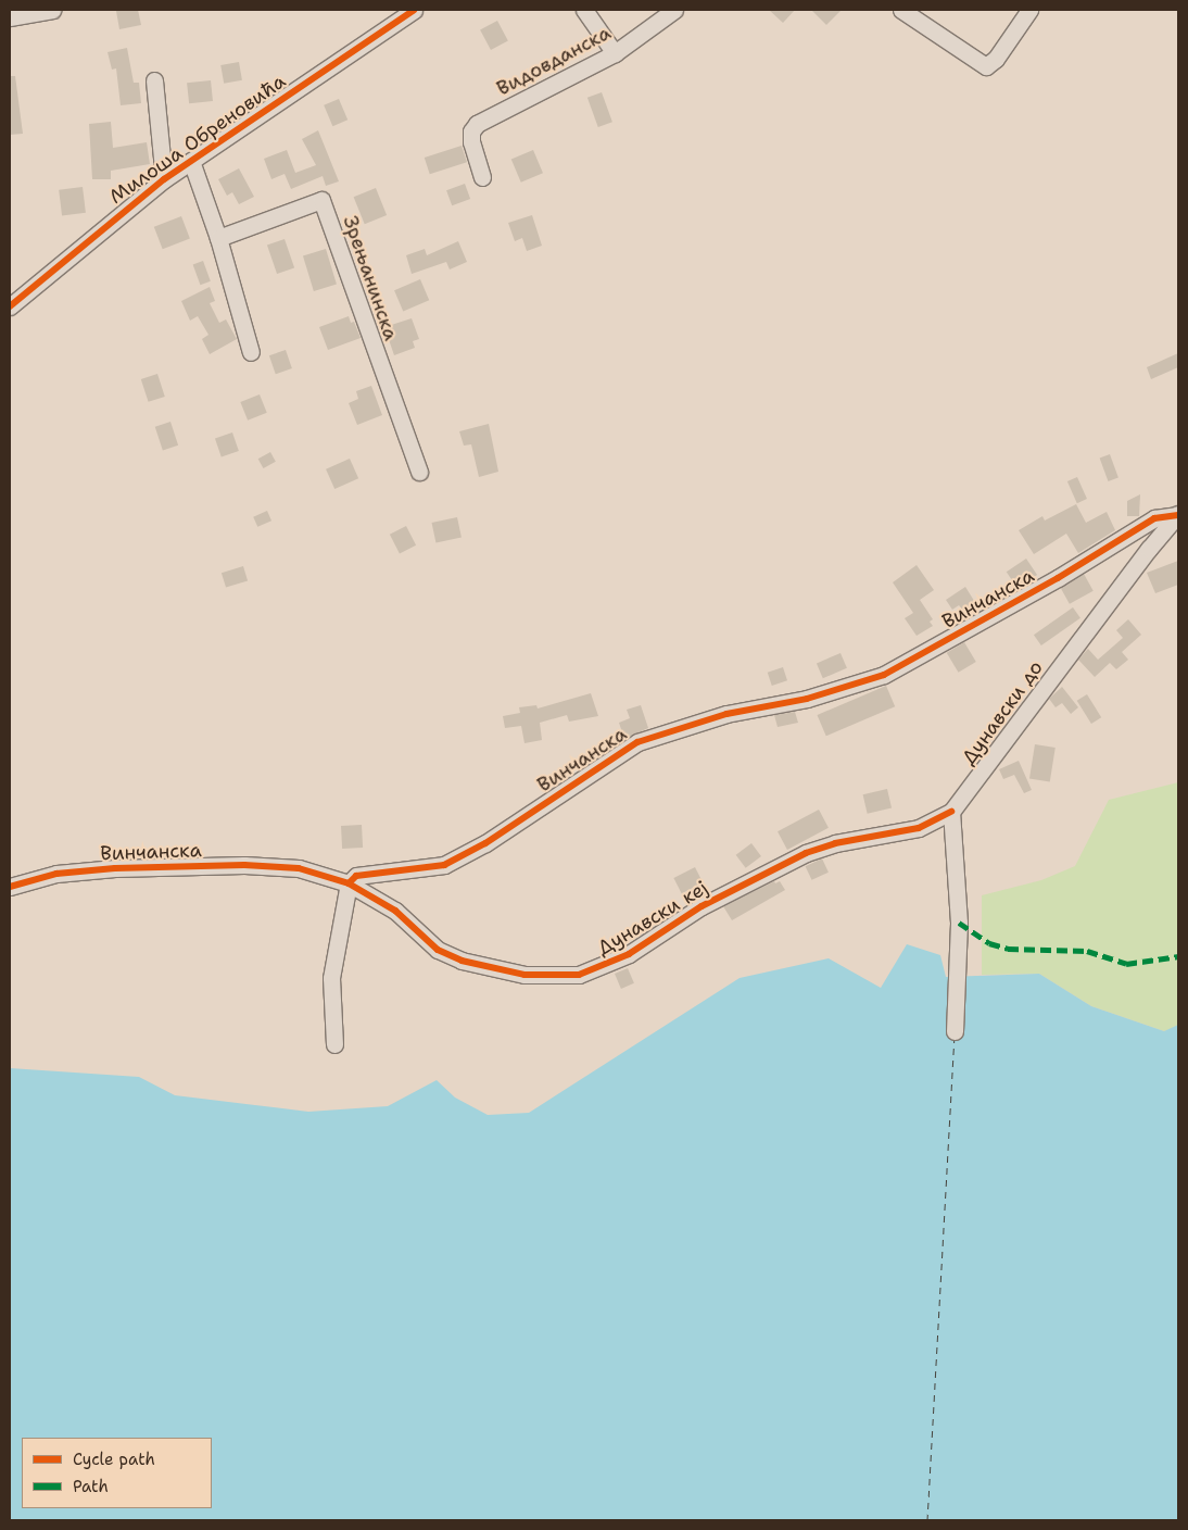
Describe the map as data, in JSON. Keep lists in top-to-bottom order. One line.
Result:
{"streets":{"street":["Видовданска","Милоша Обреновића","Зрењанинска","Винчанска","Дунавски до","Дунавски кеј"]},"crossings":[["Винчанска","Дунавски до"],["Винчанска","Дунавски кеј"],["Дунавски до","Дунавски кеј"]],"legend":["Cycle path","Path"]}
